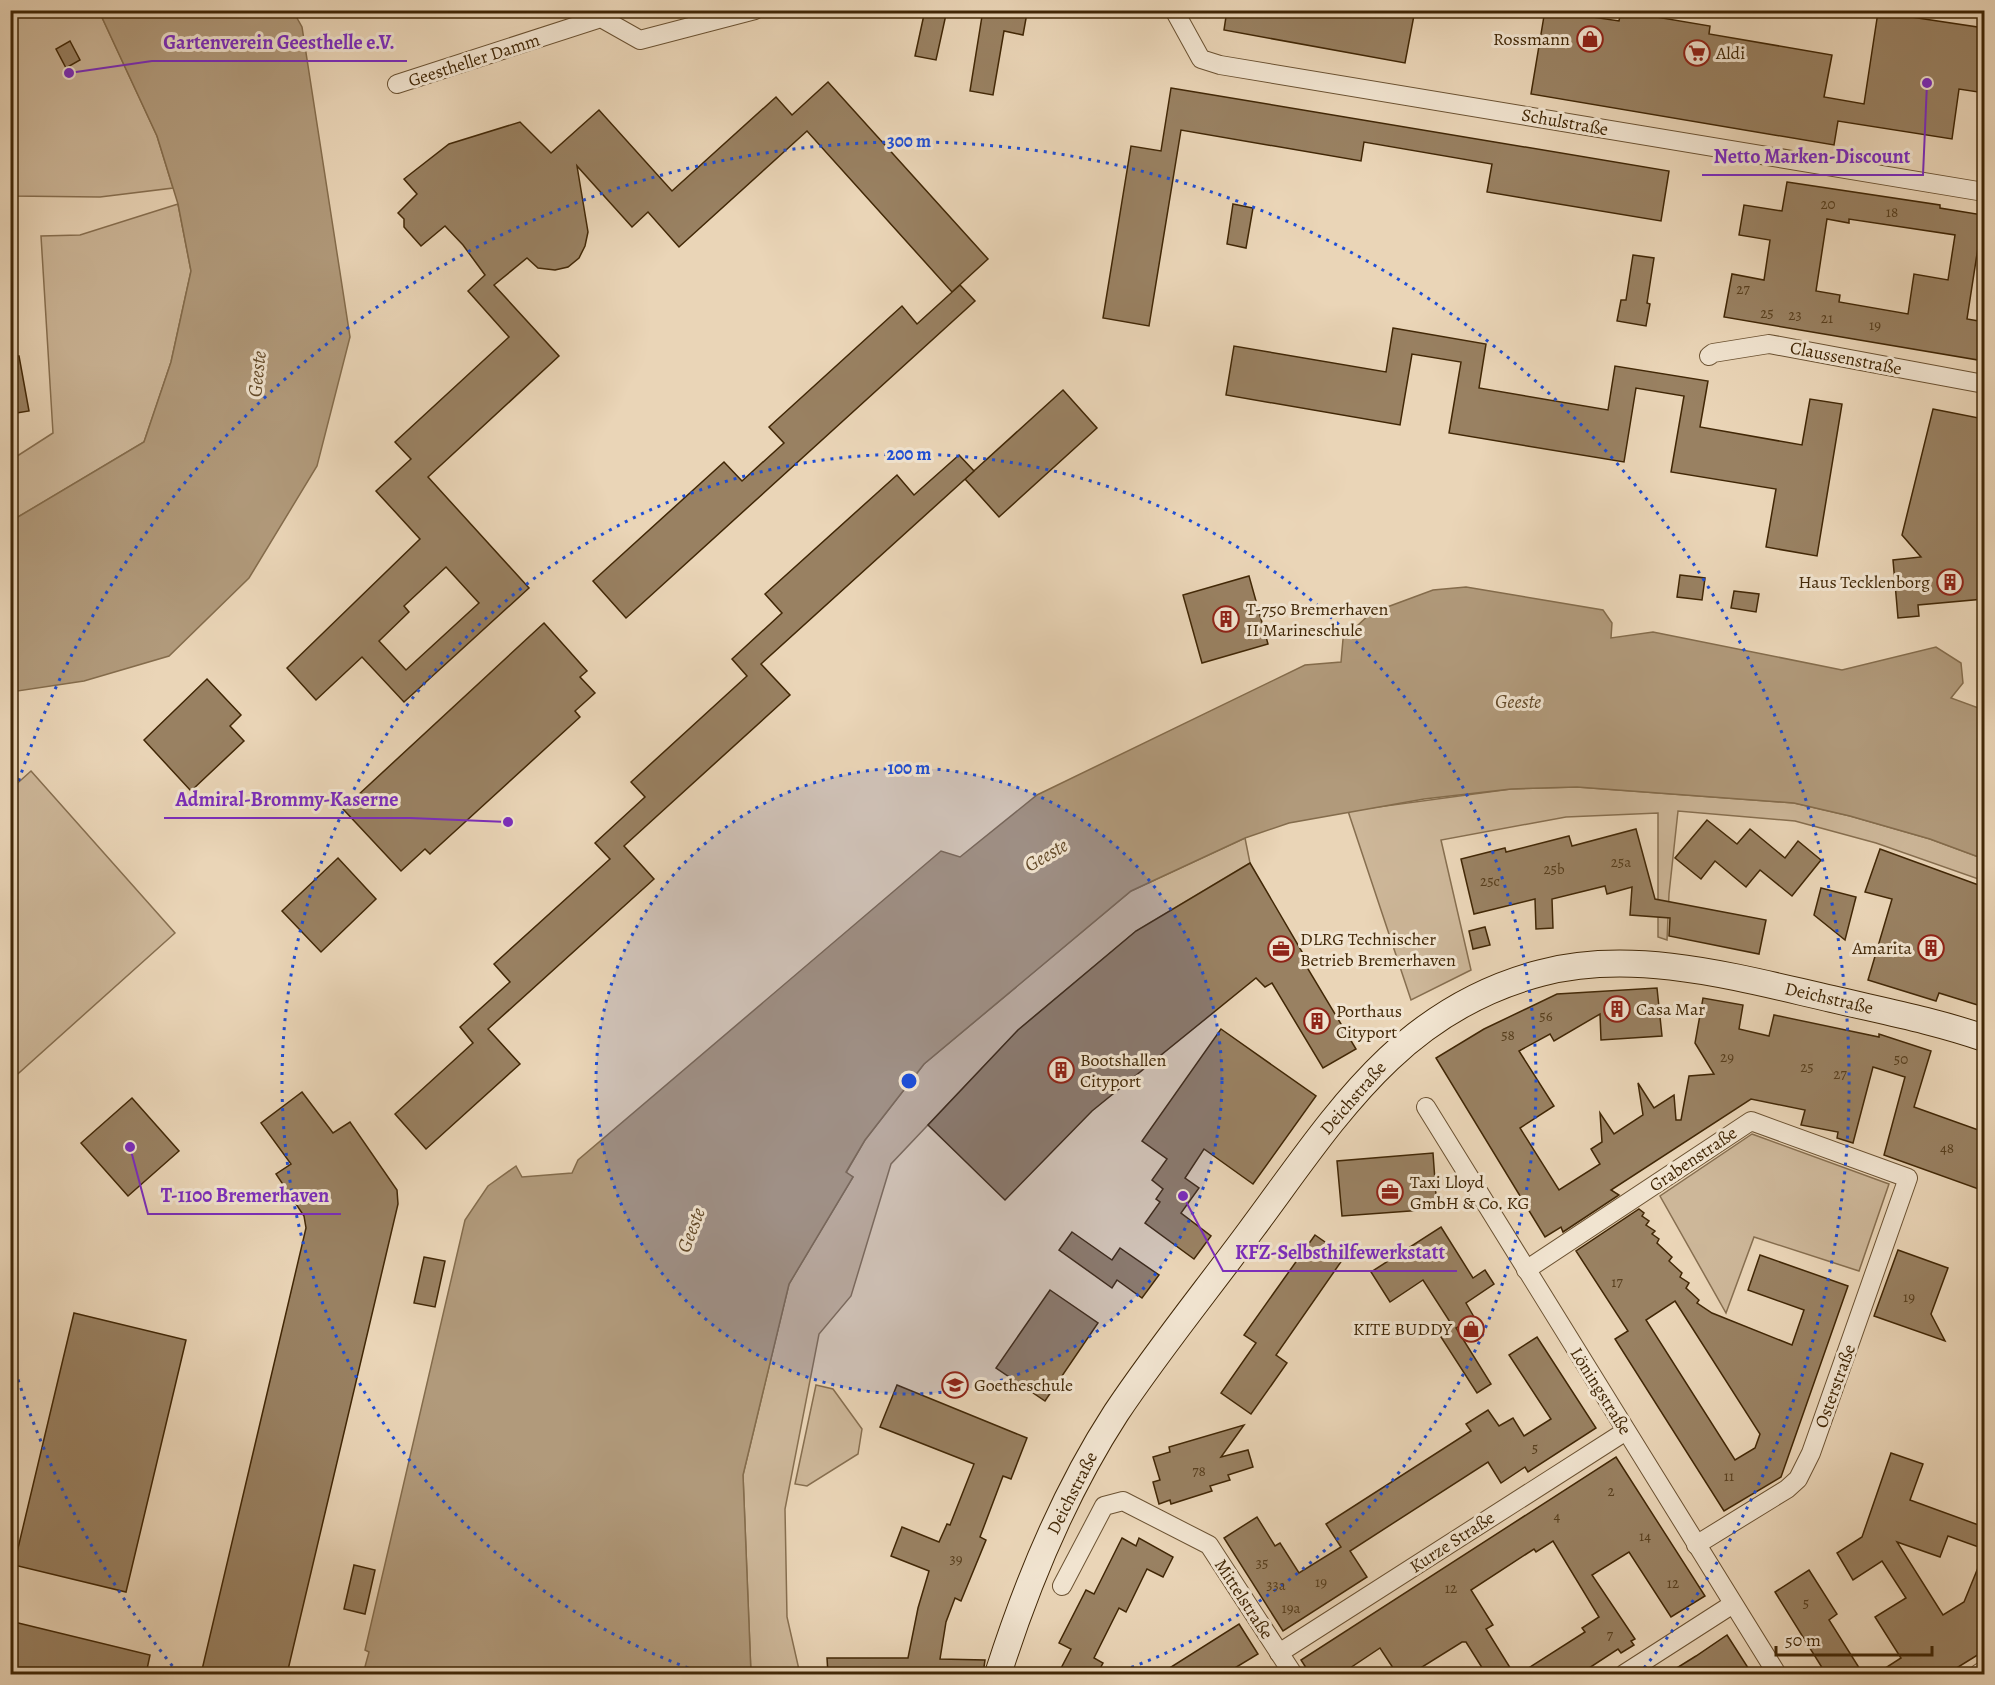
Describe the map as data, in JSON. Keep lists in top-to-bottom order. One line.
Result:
{"streets":{"main road":["Deichstraße"],"street":["Geestheller Damm","Schulstraße","Claussenstraße","Grabenstraße","Osterstraße","Löningstraße","Kurze Straße","Mittelstraße"]},"crossings":[["Grabenstraße","Osterstraße"],["Grabenstraße","Löningstraße"],["Osterstraße","Löningstraße"],["Löningstraße","Kurze Straße"],["Kurze Straße","Mittelstraße"]],"water":["Geeste"],"places":{"shop":["Rossmann","KITE BUDDY"],"supermarket":["Aldi"],"other":["Gartenverein Geesthelle e.V.","Netto Marken-Discount","Admiral-Brommy-Kaserne","T-1100 Bremerhaven","KFZ-Selbsthilfewerkstatt"],"building":["Haus Tecklenborg","T-750 Bremerhaven II Marineschule","Amarita","Casa Mar","Porthaus Cityport","Bootshallen Cityport"],"office":["DLRG Technischer Betrieb Bremerhaven","Taxi Lloyd GmbH & Co. KG"],"school or university":["Goetheschule"]},"house_numbers":["20","18","27","25","23","21","19","25a","25b","25c","56","58","29","50","25","27","48","17","19","5","78","11","2","4","14","39","35","19","12","33a","12","5","19a","7"],"scale_bar":"50 m","rings":["300 m","200 m","100 m"]}
